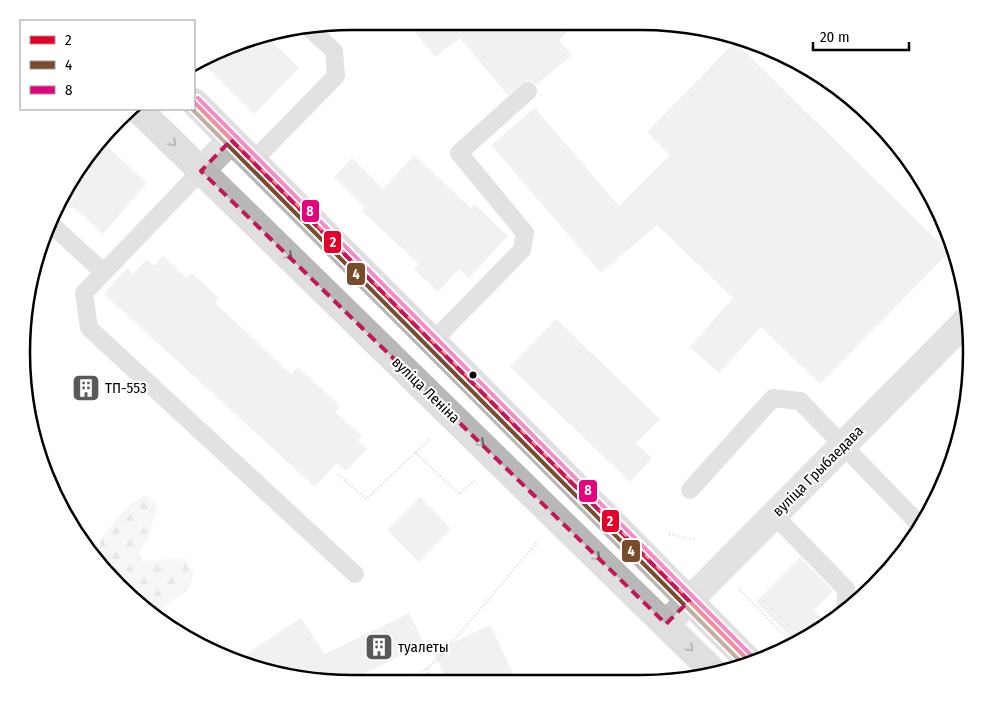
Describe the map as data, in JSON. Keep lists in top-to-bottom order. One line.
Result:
{"streets":{"main road":["вуліца Леніна"],"street":["вуліца Грыбаедава"]},"crossings":[["вуліца Леніна","вуліца Грыбаедава"]],"places":{"building":["ТП-553","туалеты"]},"lines":["transit line 8","transit line 2","transit line 4"],"legend":["2","4","8"],"scale_bar":"20 m"}
